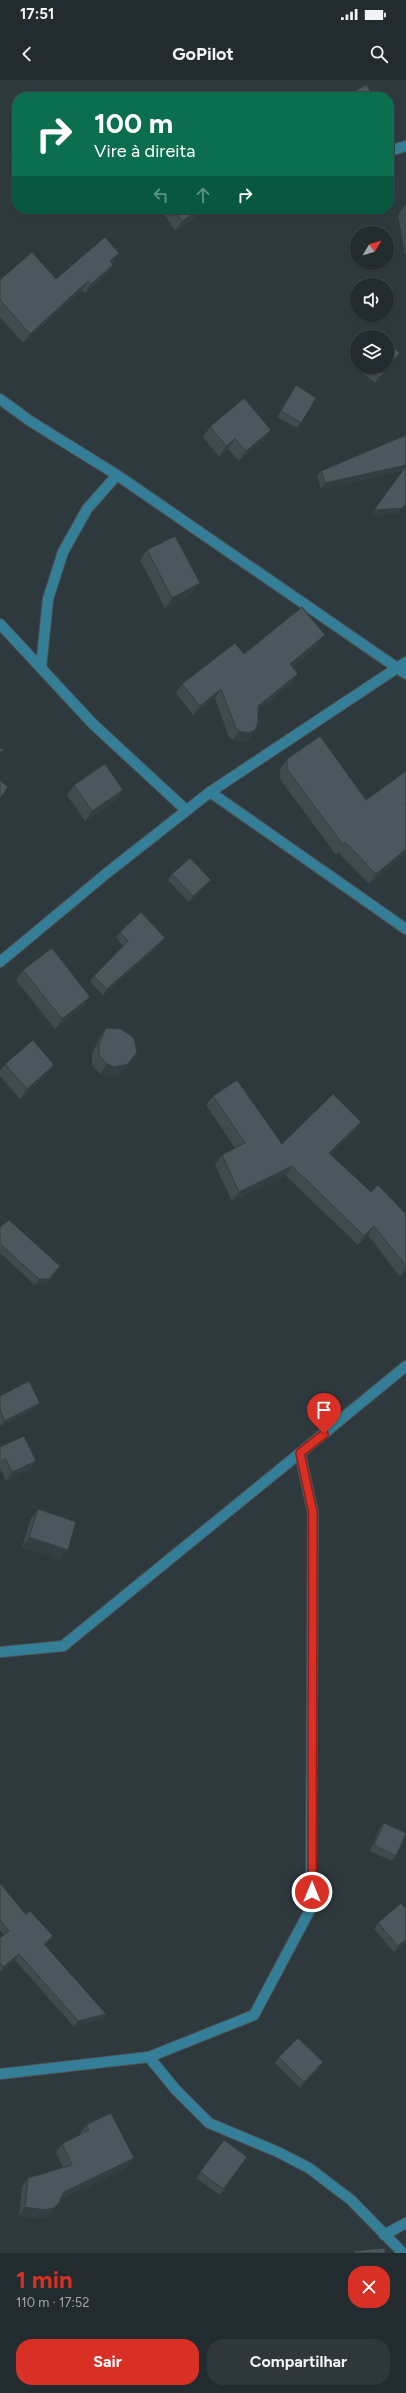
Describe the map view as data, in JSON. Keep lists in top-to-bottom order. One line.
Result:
{"north":"top right","page":{"status":"17:51","header":"GoPilot","turn":["100 m","Vire à direita"],"heading":["1 min","110 m · 17:52"],"buttons":["Sair","Compartilhar"]}}
